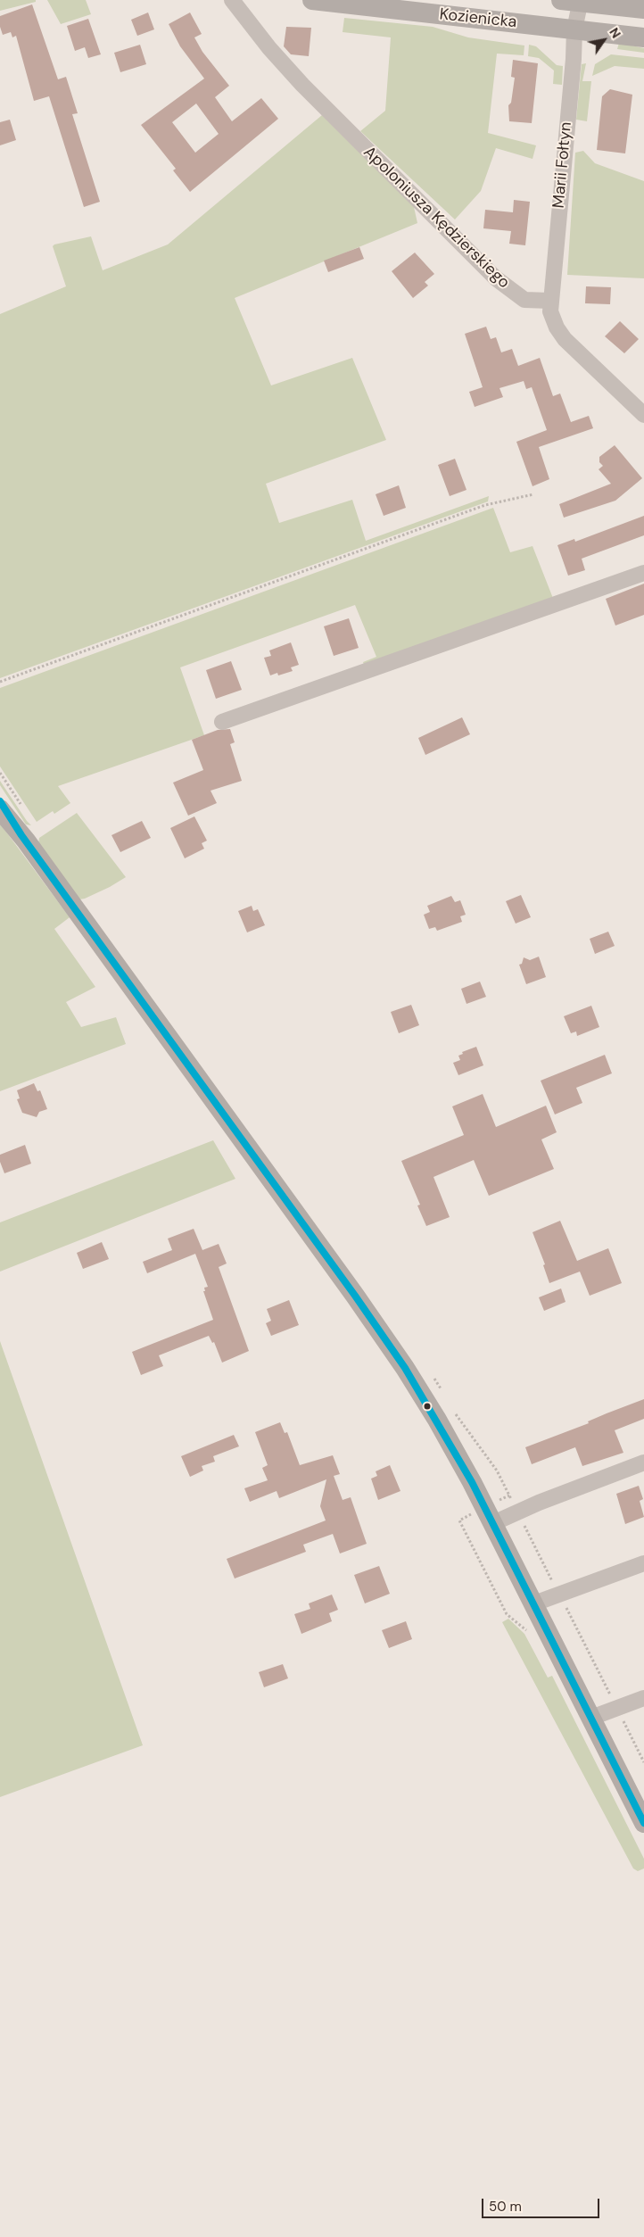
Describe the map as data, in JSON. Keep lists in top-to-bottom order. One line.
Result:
{"streets":{"main road":["Kozienicka"],"street":["Marii Fołtyn","Apoloniusza Kędzierskiego"]},"crossings":[["Kozienicka","Marii Fołtyn"],["Marii Fołtyn","Apoloniusza Kędzierskiego"]],"scale_bar":"50 m","north":"top right"}
